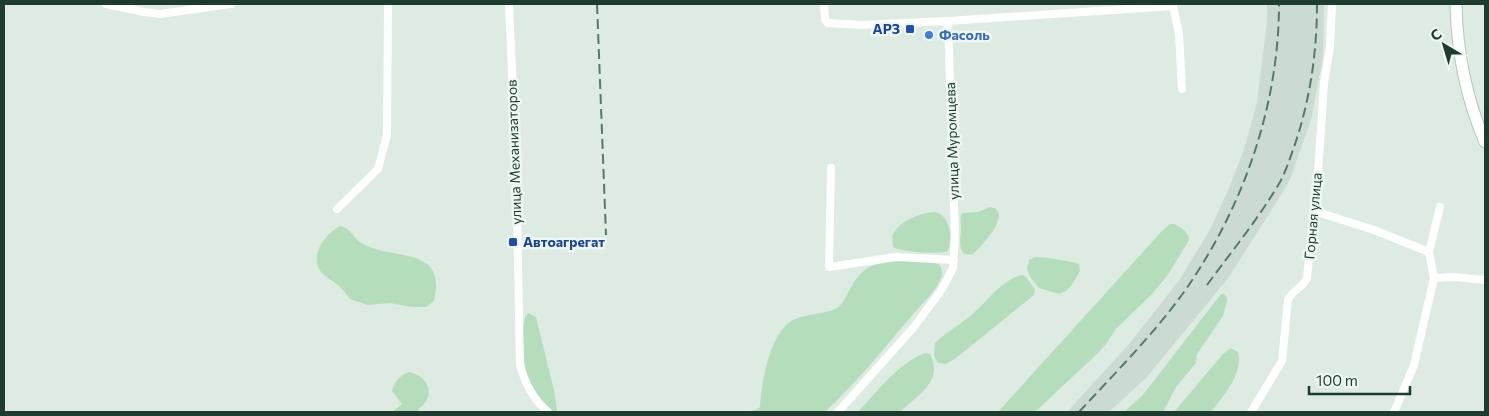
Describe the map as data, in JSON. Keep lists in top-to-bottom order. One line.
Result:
{"streets":{"street":["улица Муромцева","улица Механизаторов","Горная улица"]},"places":{"transit":["АРЗ","Автоагрегат"],"other":["Фасоль"]},"scale_bar":"100 m","north":"top left"}
